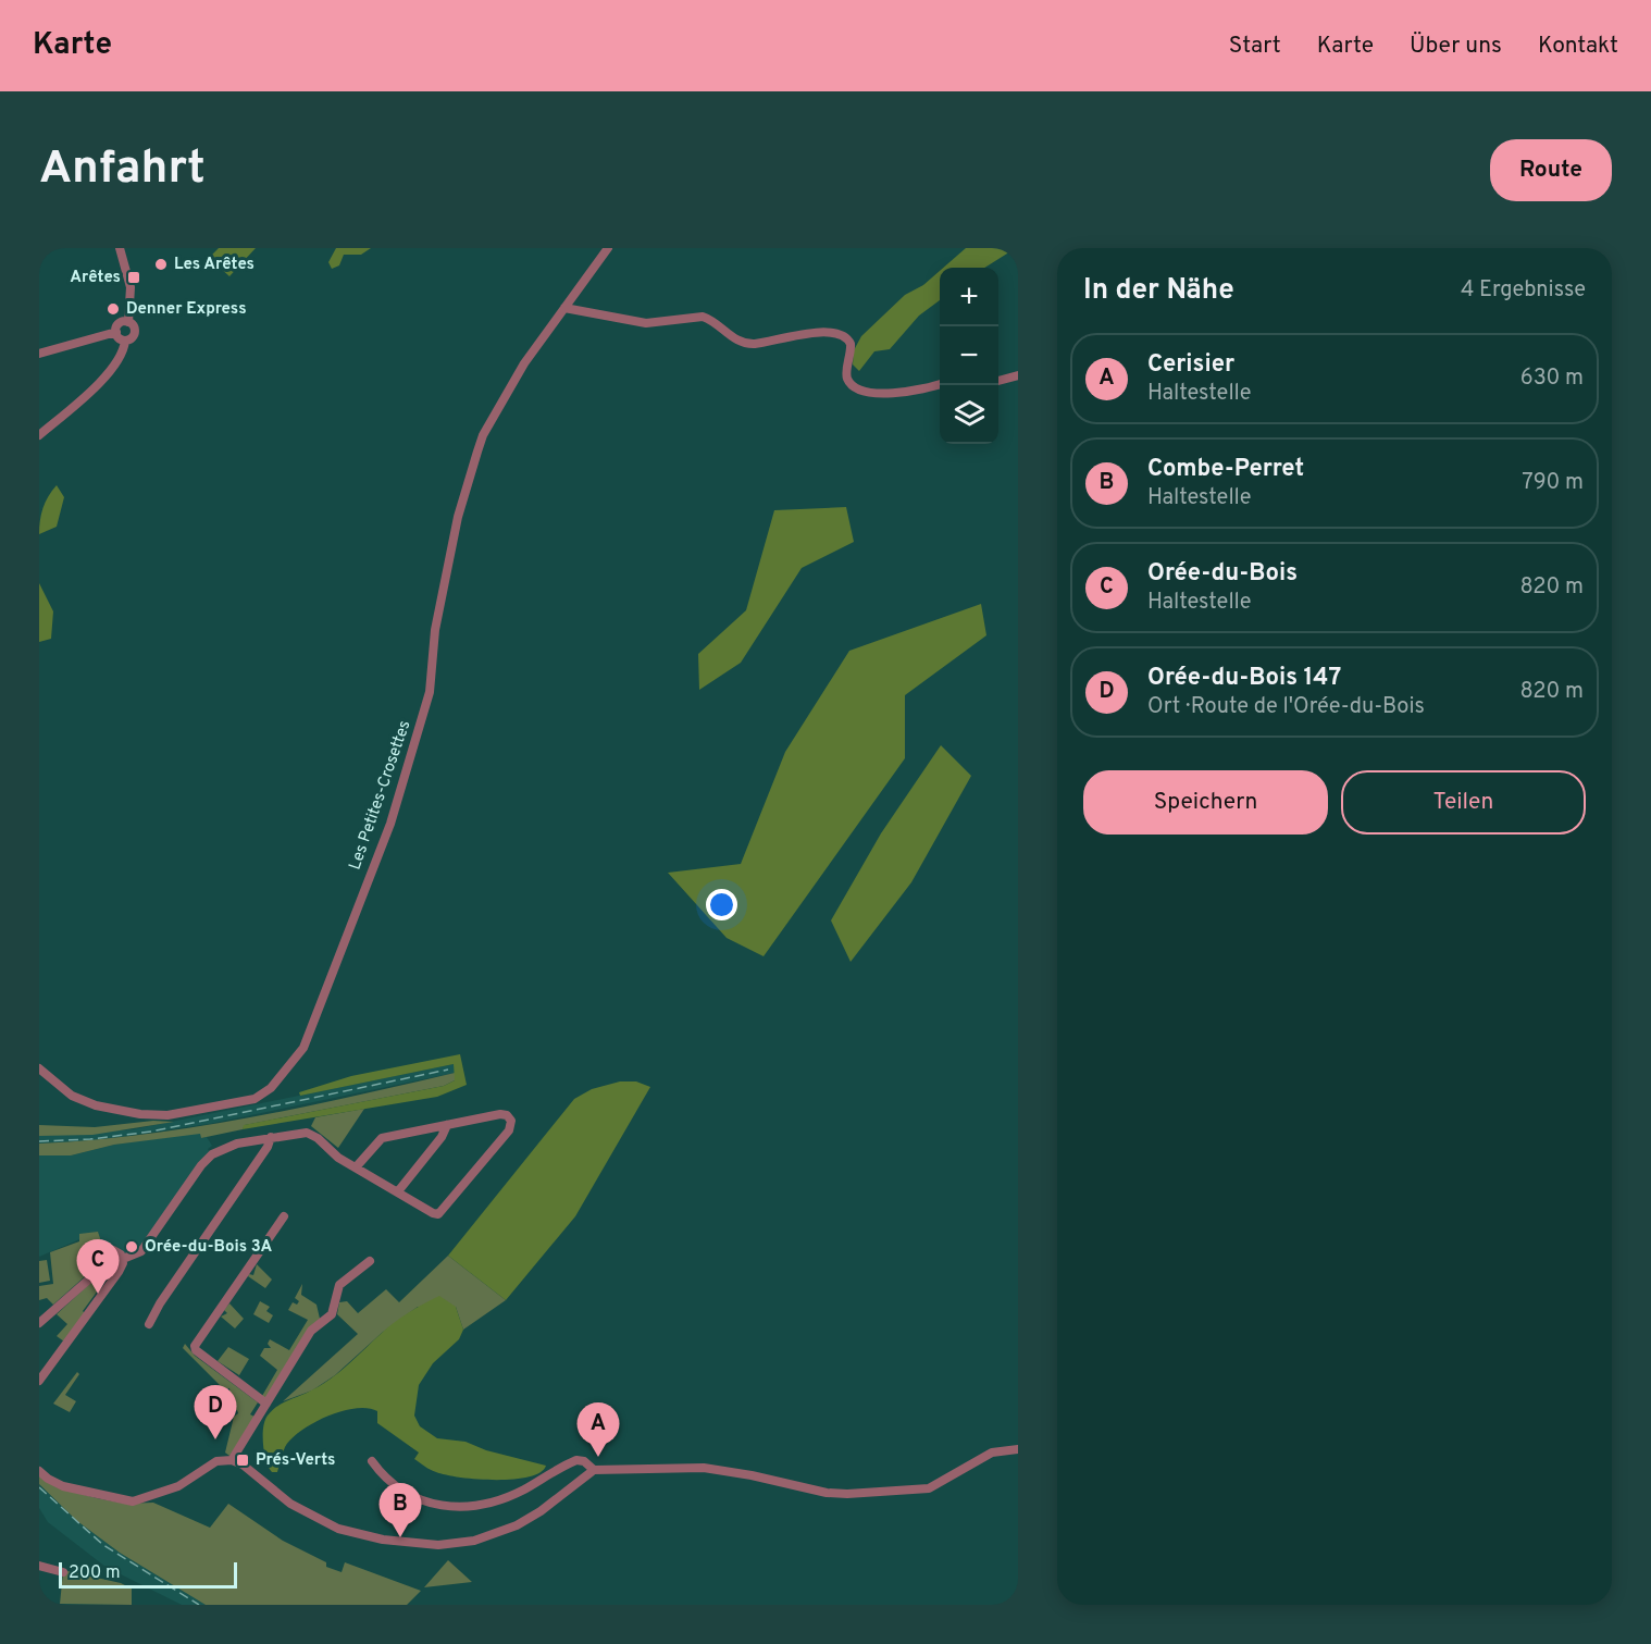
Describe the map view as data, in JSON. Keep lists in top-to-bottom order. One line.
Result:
{"streets":{"street":["Les Petites-Crosettes"]},"places":{"other":["Les Arêtes","Denner Express","Orée-du-Bois 3A"],"transit":["Arêtes","Prés-Verts"]},"scale_bar":"200 m","page":{"header":"Karte","nav":["Start","Karte","Über uns","Kontakt"],"buttons":["Route",["Speichern","Teilen"]],"title":"Anfahrt","heading":["In der Nähe","4 Ergebnisse"],"map_buttons":["+","−"],"list":[{"mark":"A","name":"Cerisier","note":"Haltestelle","value":"630 m"},{"mark":"B","name":"Combe-Perret","note":"Haltestelle","value":"790 m"},{"mark":"C","name":"Orée-du-Bois","note":"Haltestelle","value":"820 m"},{"mark":"D","name":"Orée-du-Bois 147","note":"Ort · Route de l'Orée-du-Bois","value":"820 m"}],"pins":["C","D","A","B"],"scale":"200 m"}}
